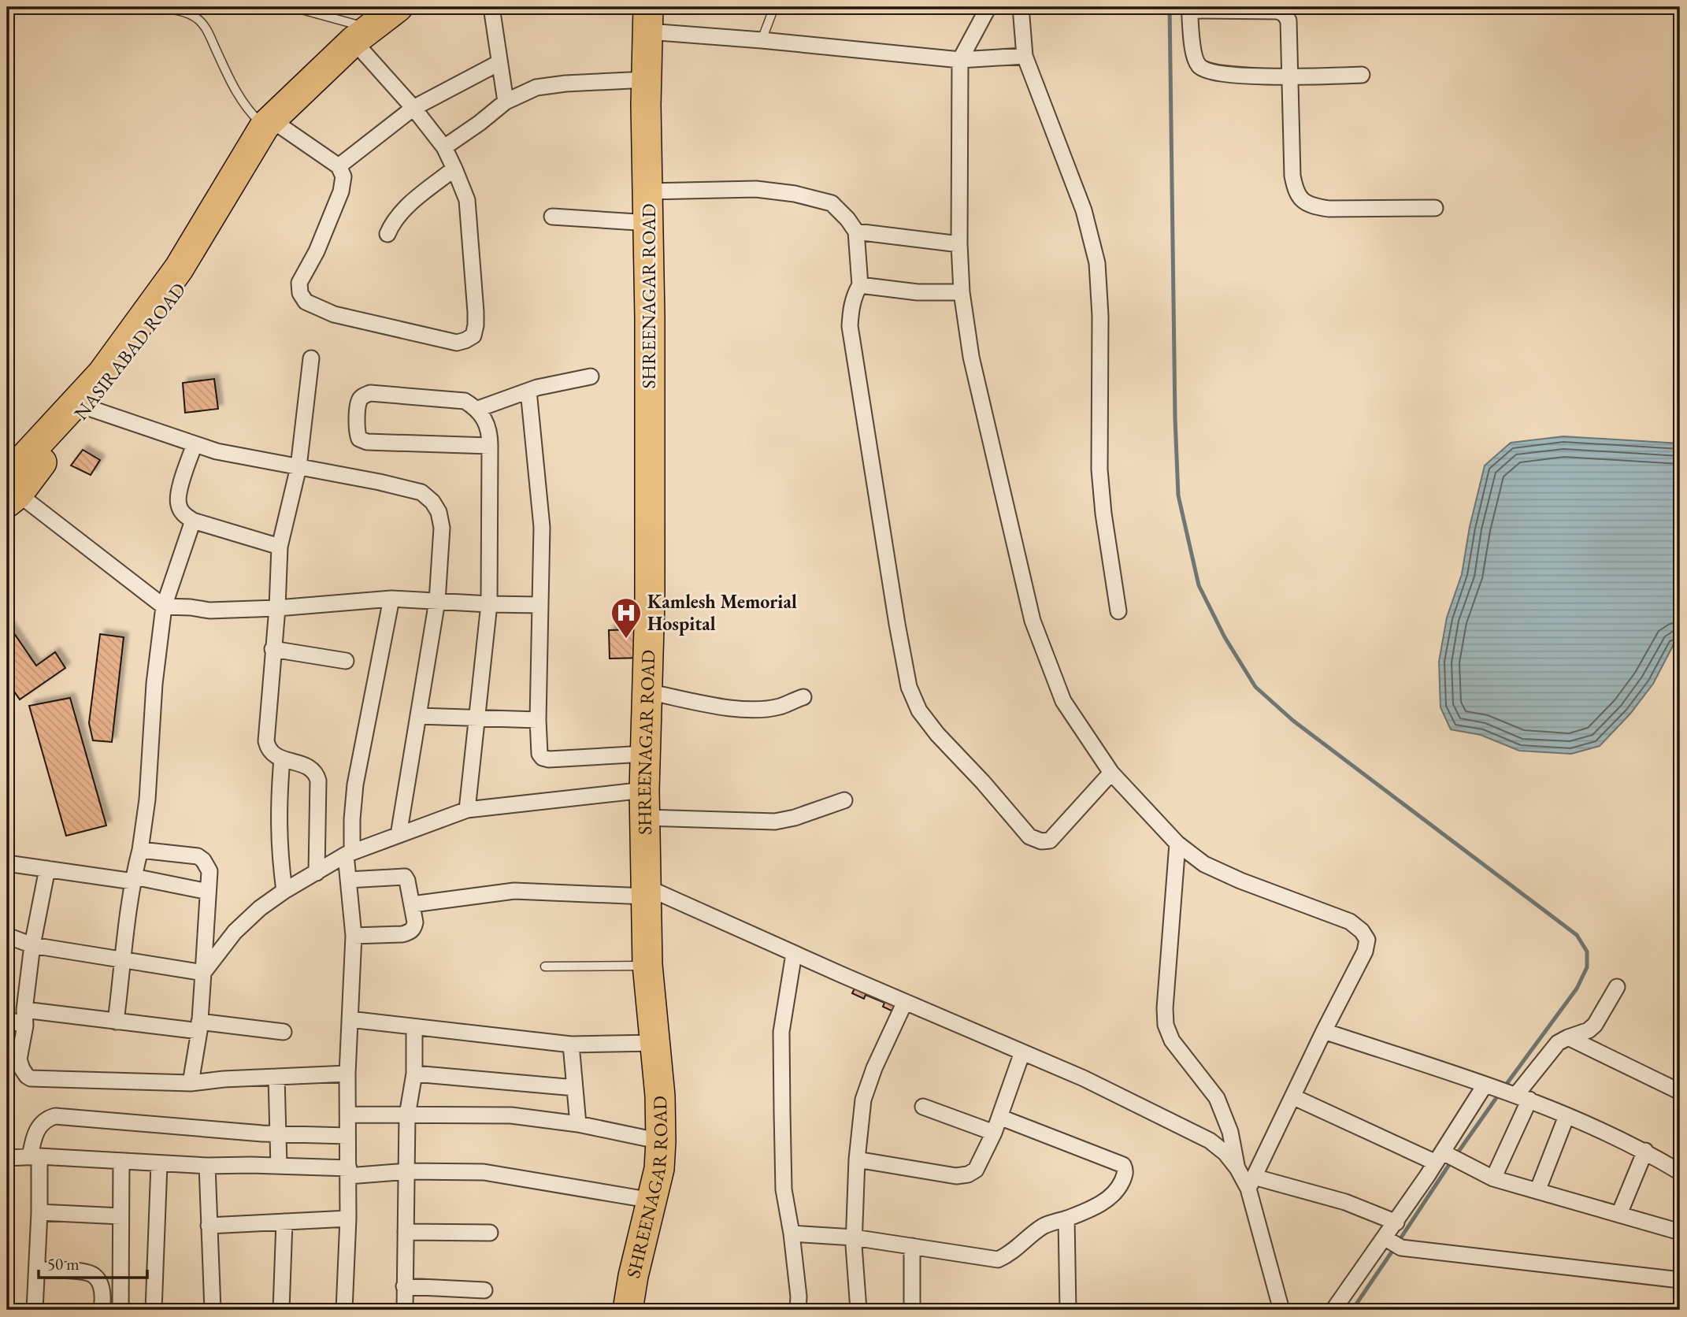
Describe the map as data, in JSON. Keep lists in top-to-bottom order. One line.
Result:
{"streets":{"highway":["SHREENAGAR ROAD","NASIRABAD ROAD"]},"places":{"hospital":["Kamlesh Memorial Hospital"]},"scale_bar":"50 m"}
